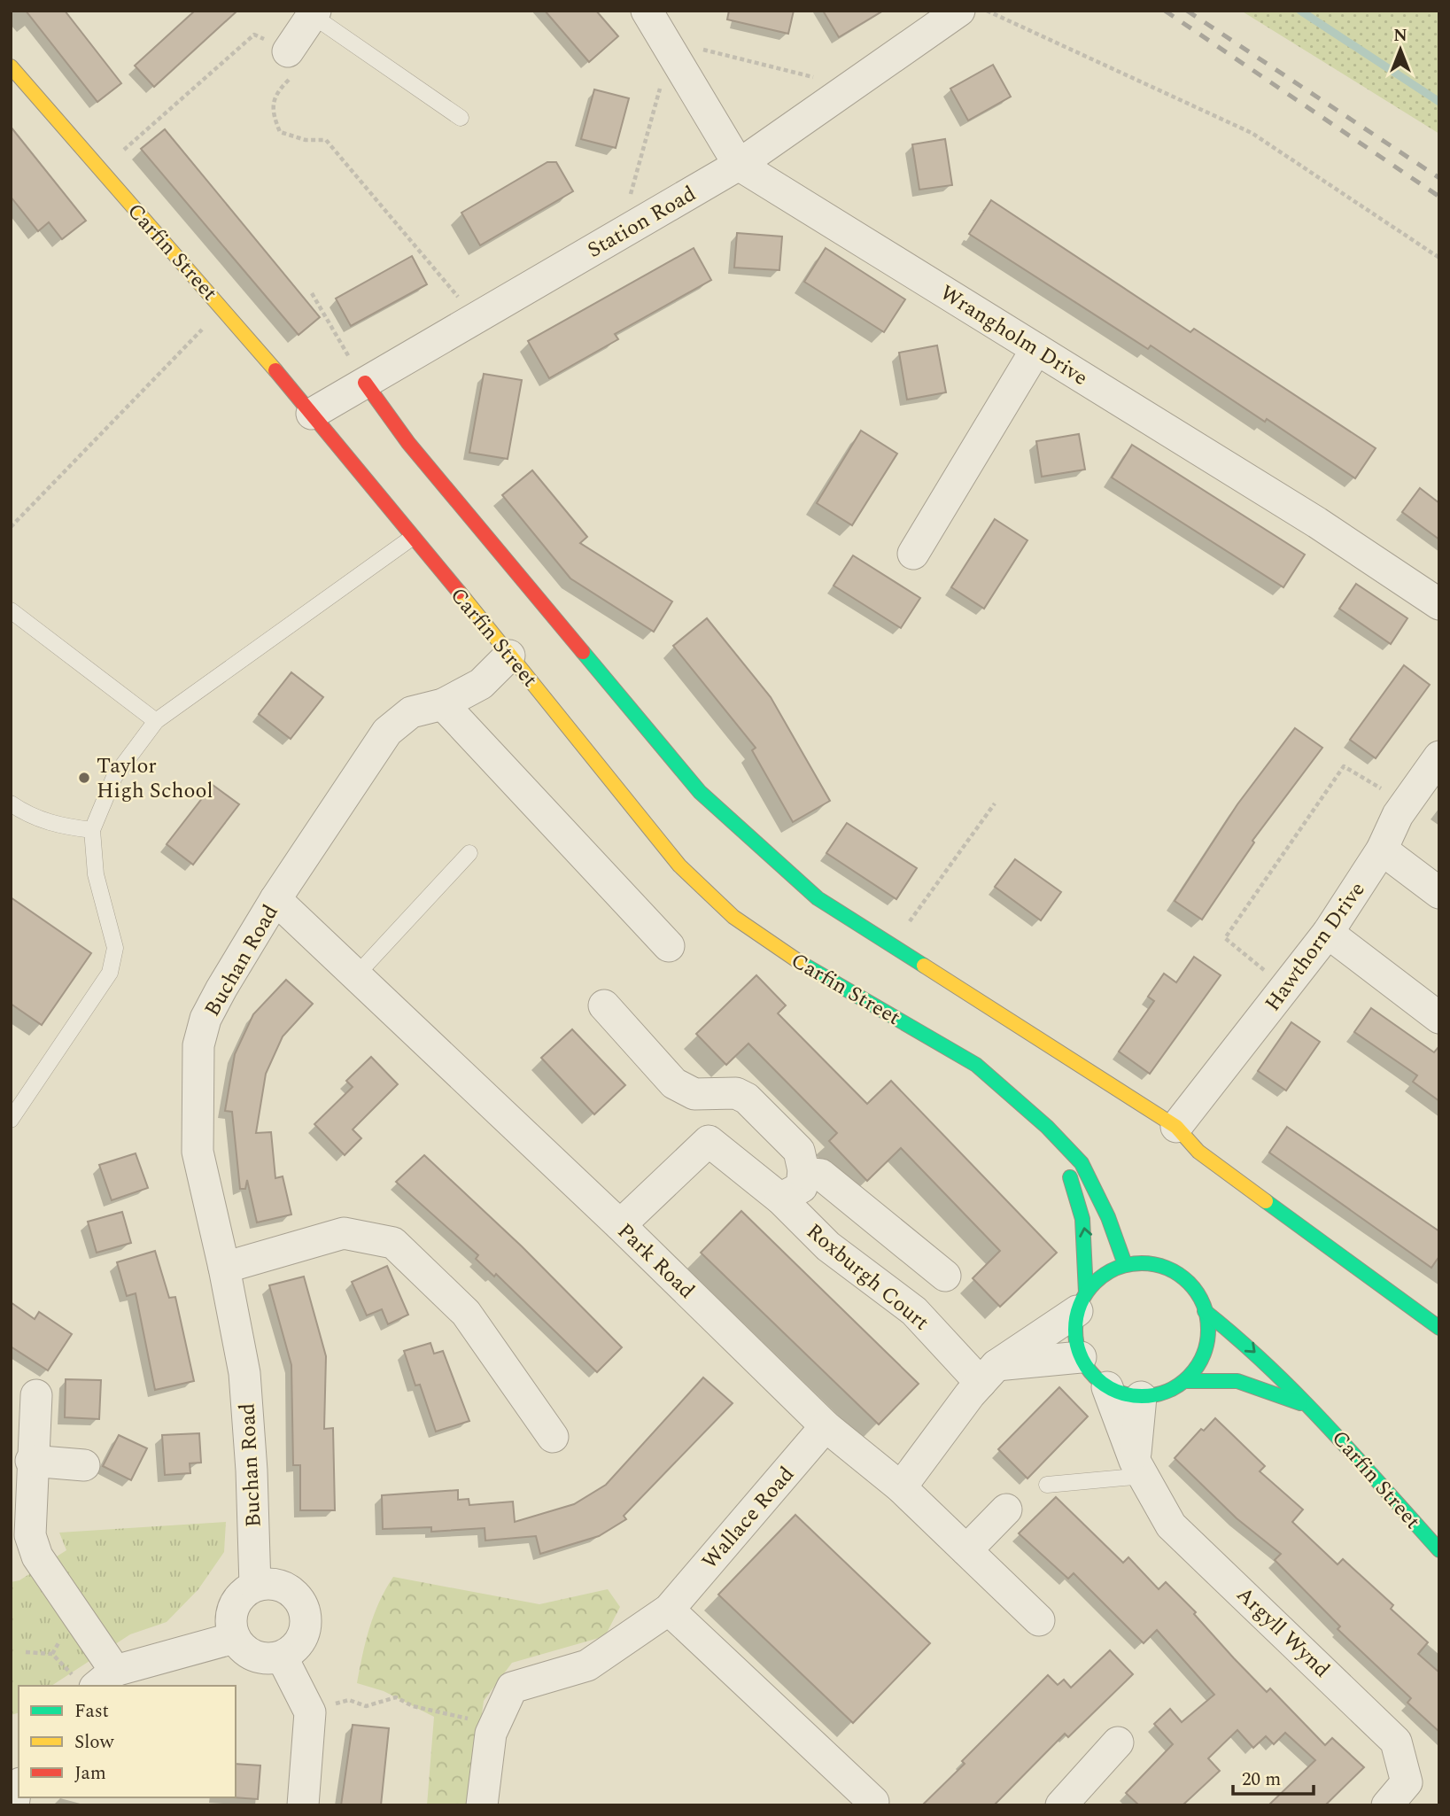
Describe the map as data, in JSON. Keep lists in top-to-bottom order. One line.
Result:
{"streets":{"main road":["Carfin Street"],"street":["Station Road","Wrangholm Drive","Hawthorn Drive","Buchan Road","Park Road","Roxburgh Court","Wallace Road","Argyll Wynd"]},"crossings":[["Station Road","Carfin Street"],["Station Road","Wrangholm Drive"],["Carfin Street","Buchan Road"],["Carfin Street","Argyll Wynd"],["Buchan Road","Park Road"],["Park Road","Roxburgh Court"],["Park Road","Wallace Road"]],"places":["Taylor High School"],"legend":["Fast","Slow","Jam"],"scale_bar":"20 m","north":"top"}
